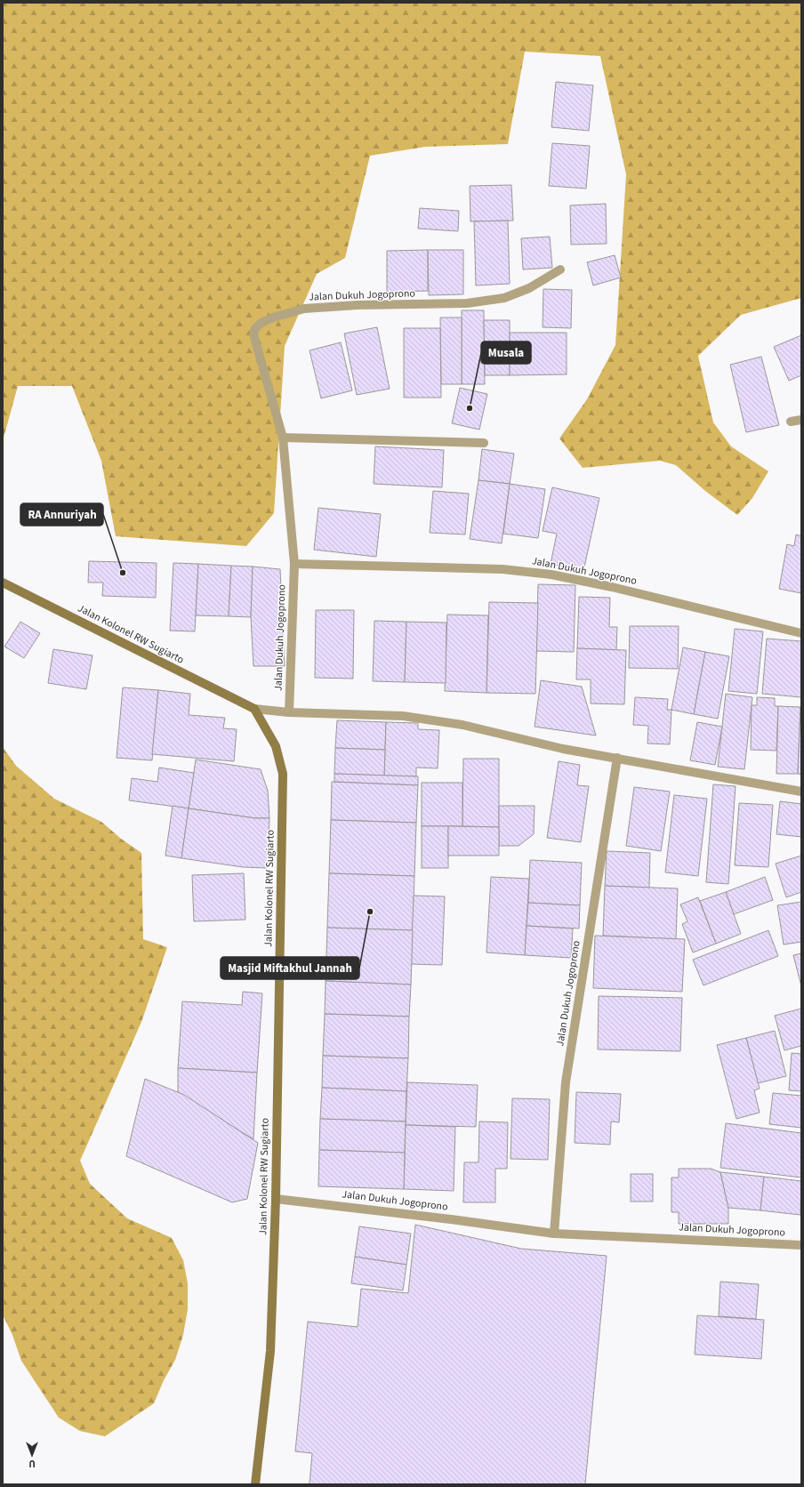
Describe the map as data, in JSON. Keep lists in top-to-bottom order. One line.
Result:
{"streets":{"main road":["Jalan Kolonel RW Sugiarto"],"street":["Jalan Dukuh Jogoprono"]},"crossings":[["Jalan Dukuh Jogoprono","Jalan Kolonel RW Sugiarto"]],"places":["Musala","RA Annuriyah","Masjid Miftakhul Jannah"],"north":"bottom"}
